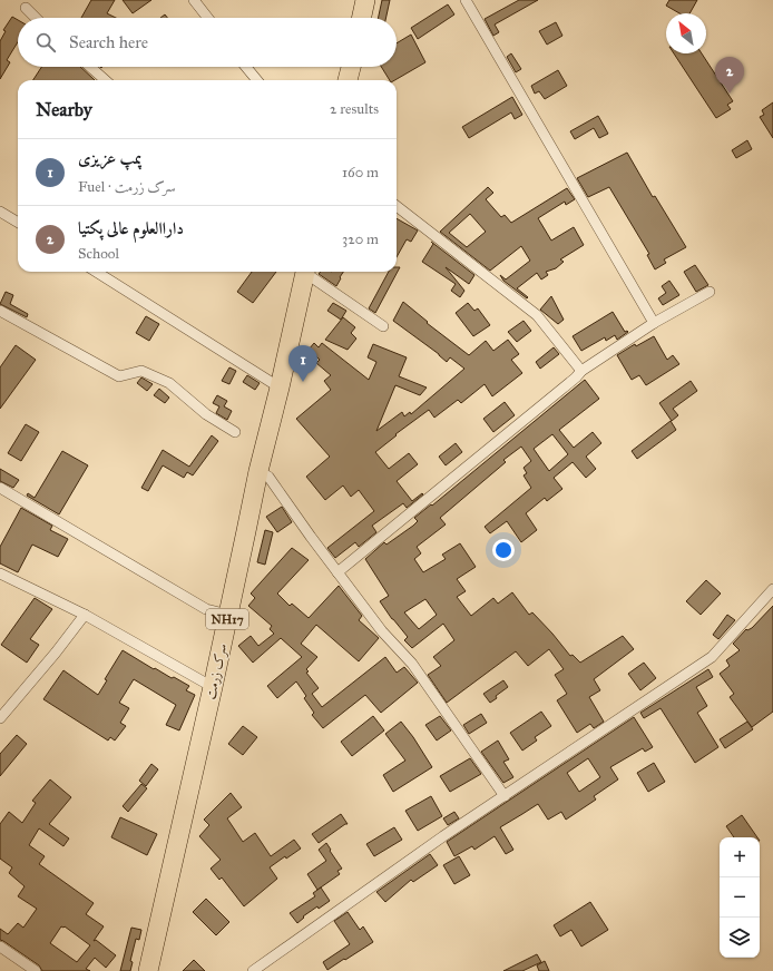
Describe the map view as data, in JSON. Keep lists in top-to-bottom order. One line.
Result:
{"streets":{"highway":["NH17","سرک زرمت"]},"north":"top left","page":{"search":"Search here","pins":["2","1"],"heading":["Nearby","2 results"],"list":[{"mark":"1","name":"پمپ عزیزی","note":"Fuel · سرک زرمت","value":"160 m"},{"mark":"2","name":"داراالعلوم عالی پکتیا","note":"School","value":"320 m"}],"map_buttons":["+","−"]}}
